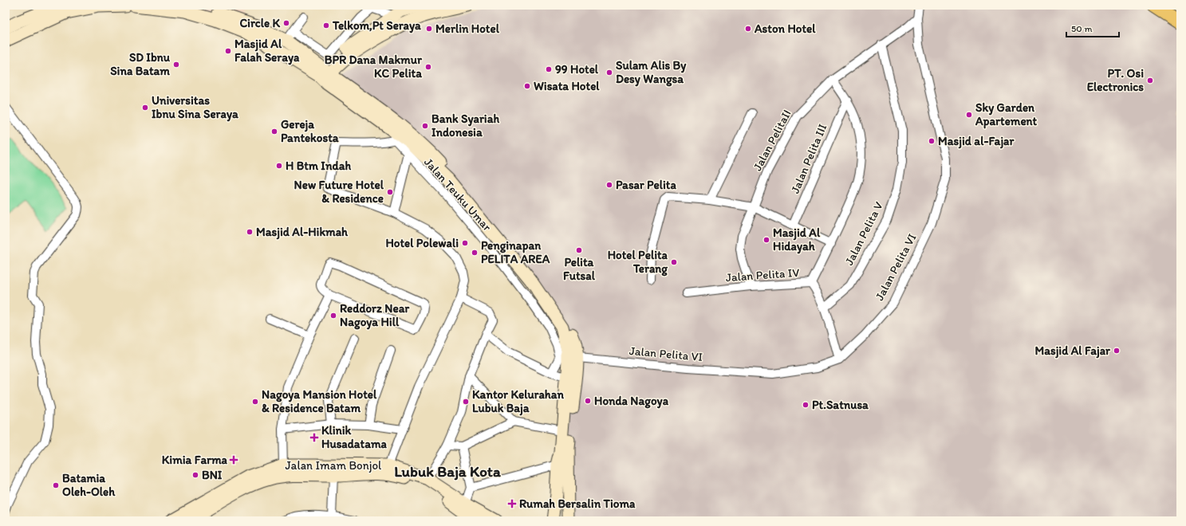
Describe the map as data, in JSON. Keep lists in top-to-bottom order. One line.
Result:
{"streets":{"main road":["Jalan Teuku Umar","Jalan Imam Bonjol"],"street":["Jalan PelitaII","Jalan Pelita III","Jalan Pelita V","Jalan Pelita VI","Jalan Pelita IV"]},"crossings":[["Jalan PelitaII","Jalan Pelita V"],["Jalan PelitaII","Jalan Pelita VI"],["Jalan PelitaII","Jalan Pelita IV"],["Jalan Pelita III","Jalan Pelita IV"],["Jalan Teuku Umar","Jalan Pelita VI"]],"districts":["Lubuk Baja Kota"],"places":{"other":["Circle K","Telkom,Pt Seraya","Merlin Hotel","Aston Hotel","Masjid Al Falah Seraya","SD Ibnu Sina Batam","BPR Dana Makmur KC Pelita","99 Hotel","Sulam Alis By Desy Wangsa","PT. Osi Electronics","Wisata Hotel","Universitas Ibnu Sina Seraya","Sky Garden Apartement","Bank Syariah Indonesia","Gereja Pantekosta","Masjid al-Fajar","H Btm Indah","Pasar Pelita","New Future Hotel & Residence","Masjid Al-Hikmah","Masjid Al Hidayah","Hotel Polewali","Pelita Futsal","Penginapan PELITA AREA","Hotel Pelita Terang","Reddorz Near Nagoya Hill","Masjid Al Fajar","Honda Nagoya","Nagoya Mansion Hotel & Residence Batam","Kantor Kelurahan Lubuk Baja","Pt.Satnusa","BNI","Batamia Oleh-Oleh"],"health":["Klinik Husadatama","Kimia Farma","Rumah Bersalin Tioma"]},"scale_bar":"50 m"}
